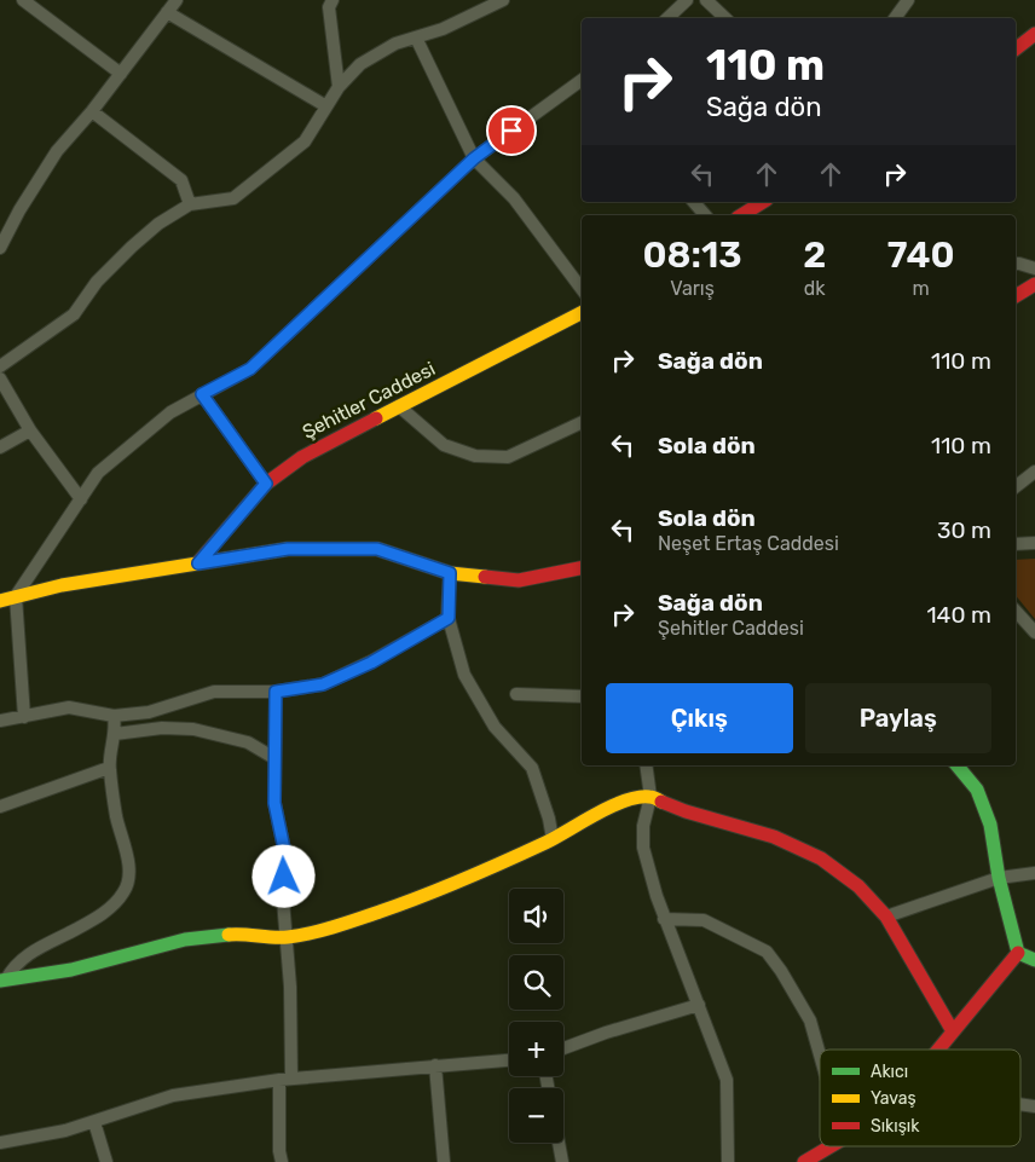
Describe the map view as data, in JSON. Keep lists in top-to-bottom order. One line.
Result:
{"streets":{"street":["Şehitler Caddesi"]},"legend":["Akıcı","Yavaş","Sıkışık"],"page":{"turn":["110 m","Sağa dön"],"eta":["08:13","Varış","2","dk","740","m"],"list":[{"name":"Sağa dön","value":"110 m"},{"name":"Sola dön","value":"110 m"},{"name":"Sola dön","note":"Neşet Ertaş Caddesi","value":"30 m"},{"name":"Sağa dön","note":"Şehitler Caddesi","value":"140 m"}],"buttons":["Çıkış","Paylaş"],"map_buttons":["+","−"]}}
